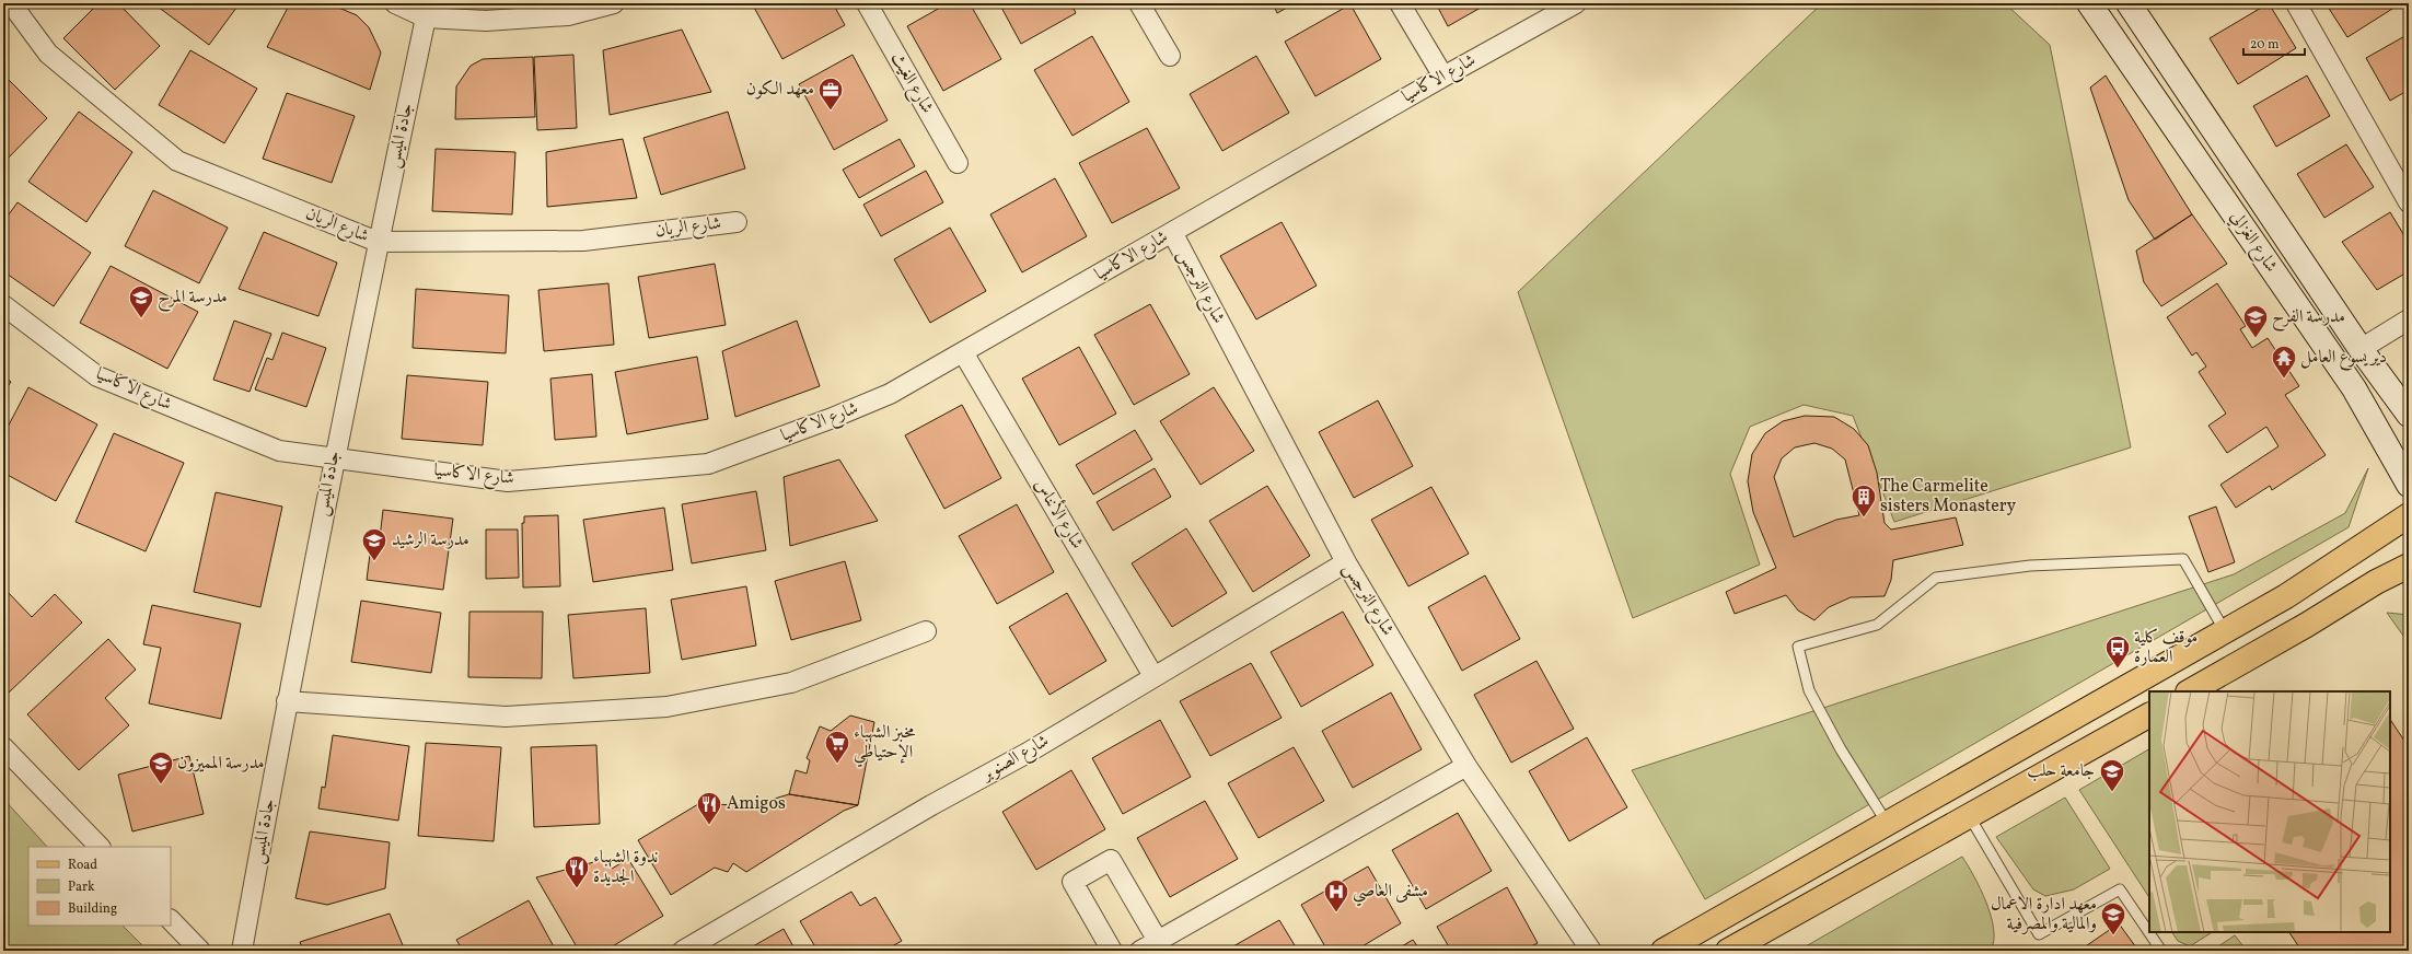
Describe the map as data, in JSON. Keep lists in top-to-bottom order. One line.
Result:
{"streets":{"main road":["شارع الغزالي"],"street":["شارع الاكاسيا","شارع الغيث","جادة الميس","شارع الريان","شارع النرجس","شارع الأنناس","شارع الصنوبر"]},"crossings":[["شارع الاكاسيا","جادة الميس"],["شارع الاكاسيا","شارع النرجس"],["شارع الاكاسيا","شارع الأنناس"],["جادة الميس","شارع الريان"],["شارع النرجس","شارع الصنوبر"],["شارع الأنناس","شارع الصنوبر"]],"places":{"office":["معهد الكون"],"school or university":["مدرسة المرح","مدرسة الفرح","مدرسة الرشيد","مدرسة المميزون","جامعة حلب","معهد ادارة الاعمال والمالية والمصرفية"],"temple":["دير يسوع العامل"],"building":["The Carmelite sisters Monastery"],"bus stop":["موقف كلية العمارة"],"supermarket":["مخبز الشهباء الإحتياطي"],"restaurant":["Amigos","ندوة الشهباء الجديدة"],"hospital":["مشفى العاصي"]},"legend":["Road","Park","Building"],"scale_bar":"20 m"}
